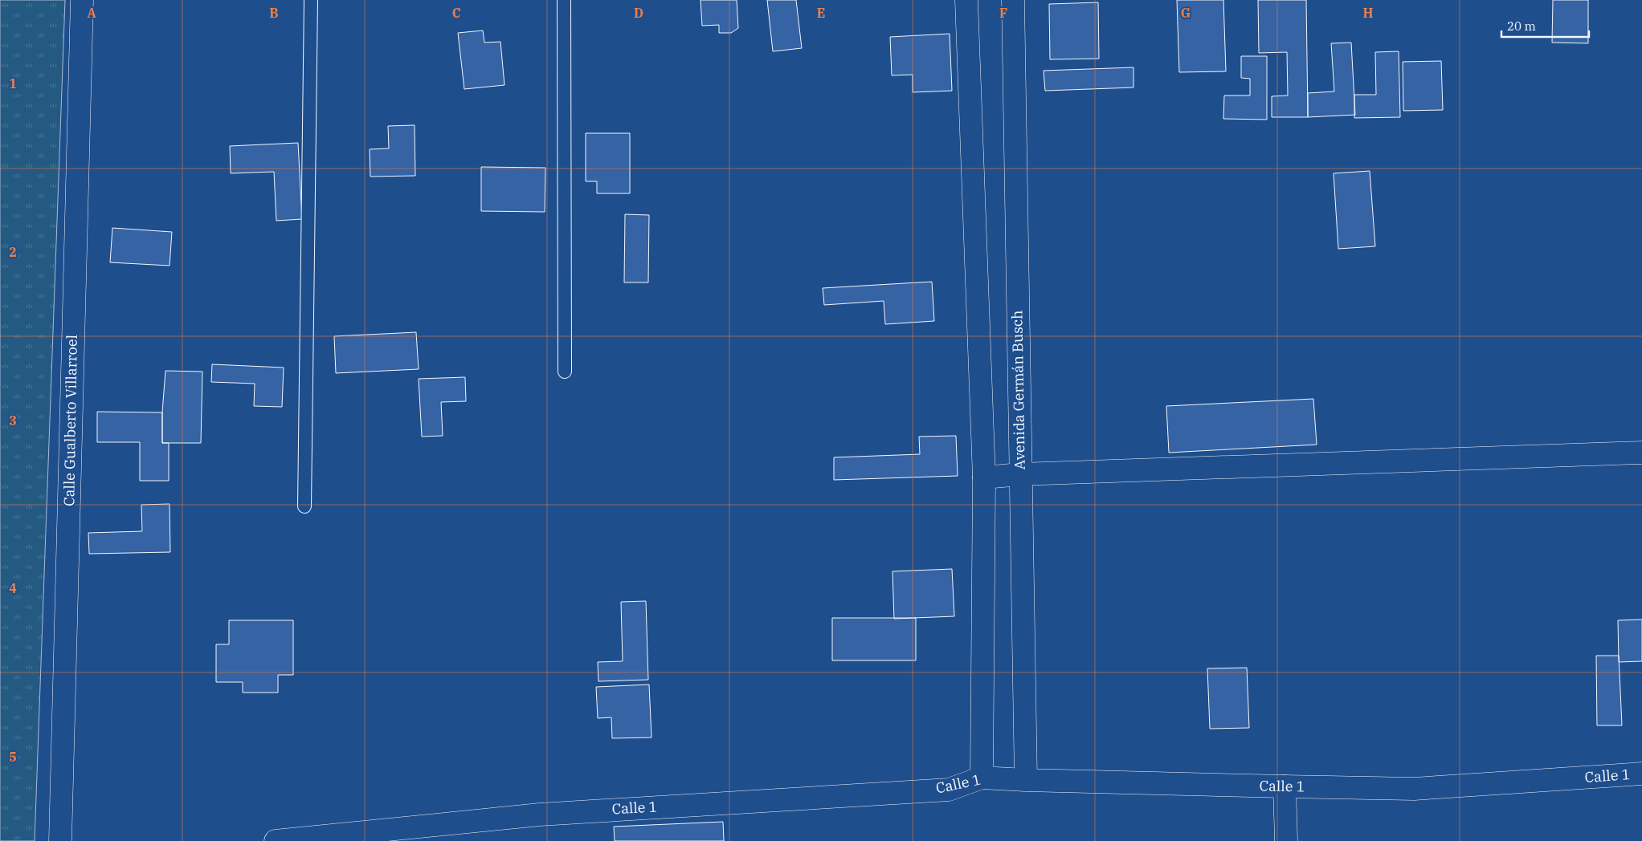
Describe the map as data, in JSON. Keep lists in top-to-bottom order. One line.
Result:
{"streets":{"street":["Avenida Germán Busch","Calle Gualberto Villarroel","Calle 1"]},"crossings":[["Avenida Germán Busch","Calle 1"]],"scale_bar":"20 m","grid":{"columns":["A","B","C","D","E","F","G","H"],"rows":["1","2","3","4","5"]}}
